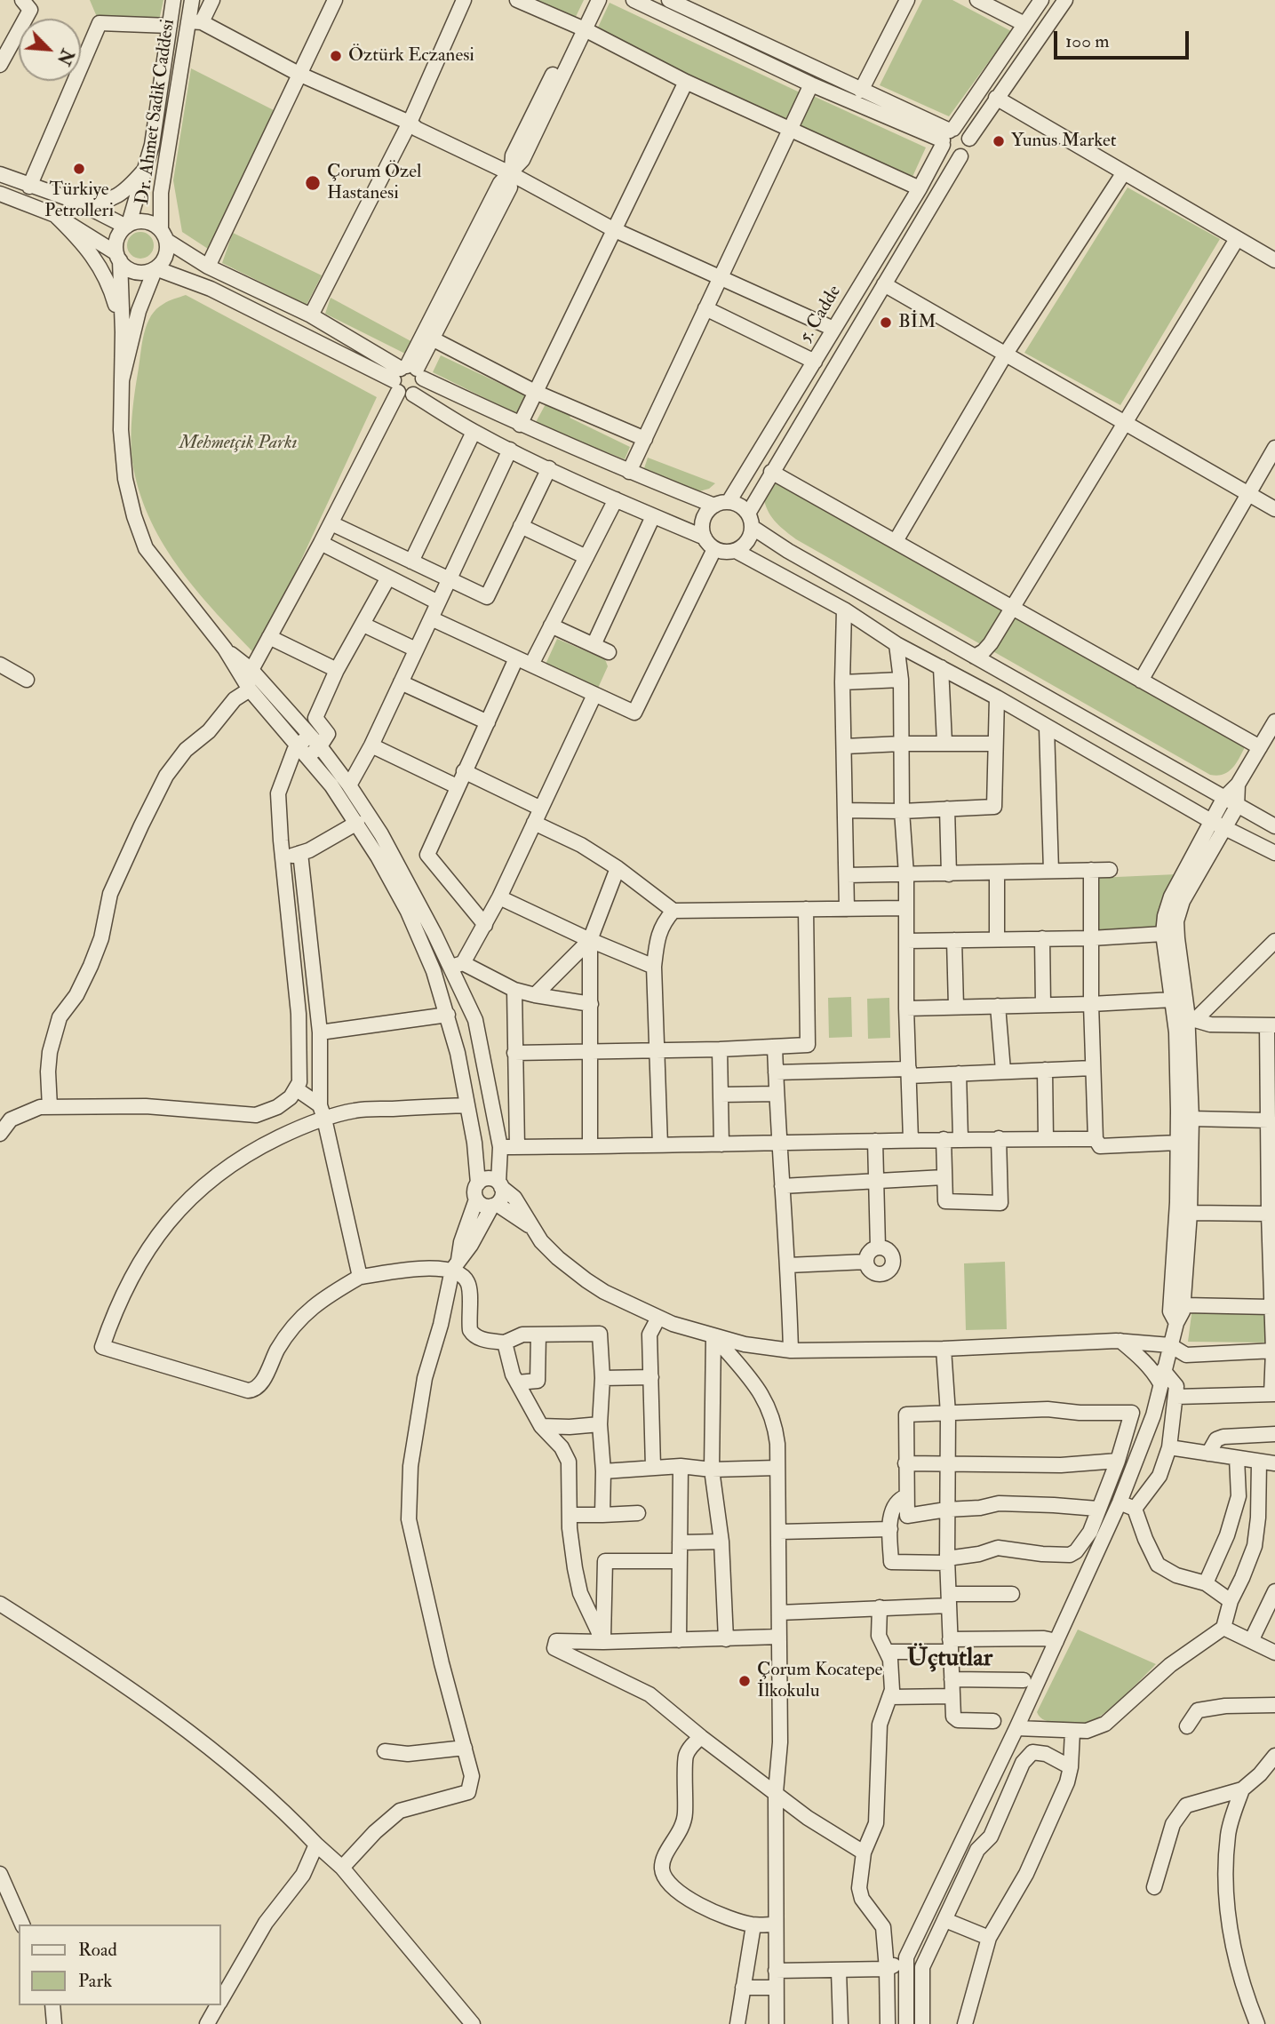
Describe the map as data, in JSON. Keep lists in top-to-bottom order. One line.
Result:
{"streets":{"street":["Dr. Ahmet Sadık Caddesi","5. Cadde"]},"districts":["Üçtutlar"],"parks":["Mehmetçik Parkı"],"places":["Öztürk Eczanesi","Yunus Market","Türkiye Petrolleri","Çorum Özel Hastanesi","BİM","Çorum Kocatepe İlkokulu"],"legend":["Road","Park"],"scale_bar":"100 m","north":"bottom right"}
